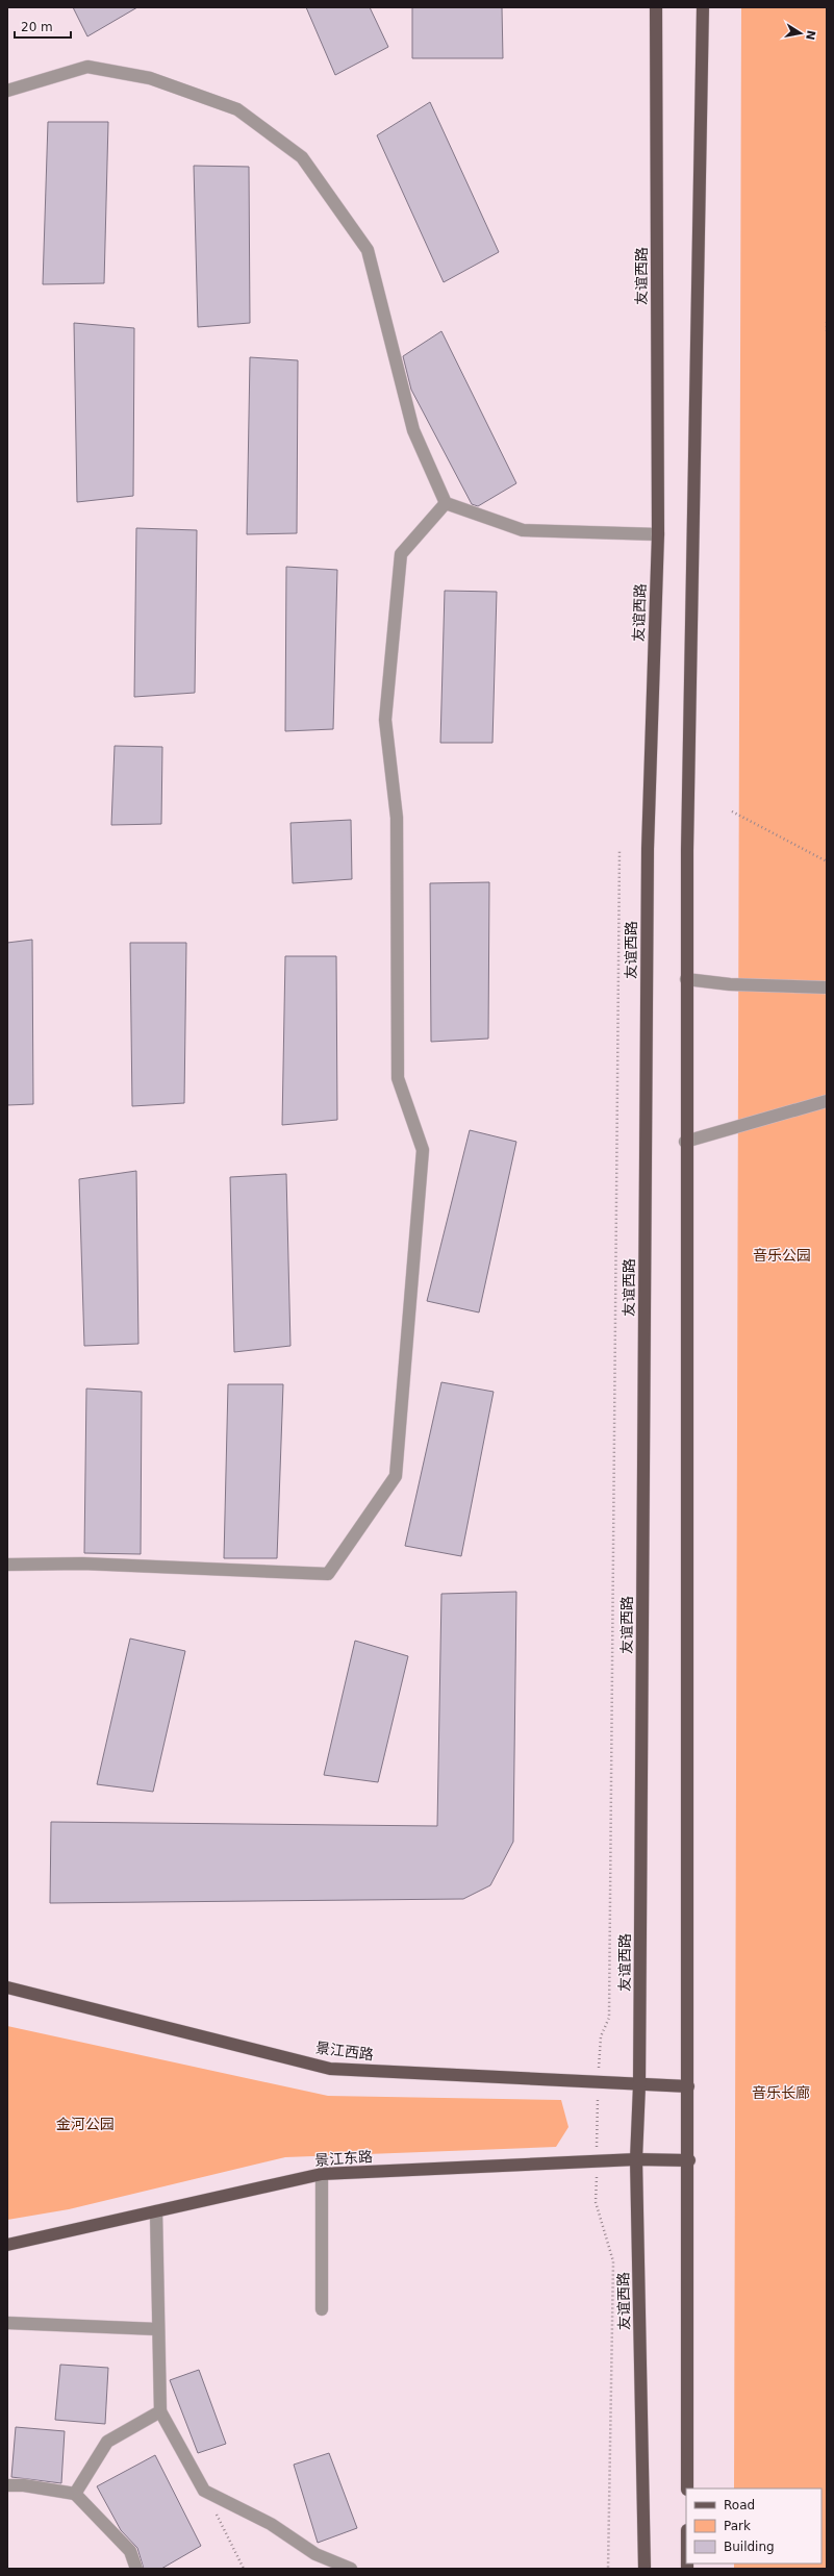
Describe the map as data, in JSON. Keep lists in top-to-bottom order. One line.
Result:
{"streets":{"main road":["友谊西路","景江西路","景江东路"]},"crossings":[["友谊西路","景江西路"],["友谊西路","景江东路"]],"parks":["音乐公园","音乐长廊","金河公园"],"legend":["Road","Park","Building"],"scale_bar":"20 m","north":"right"}
